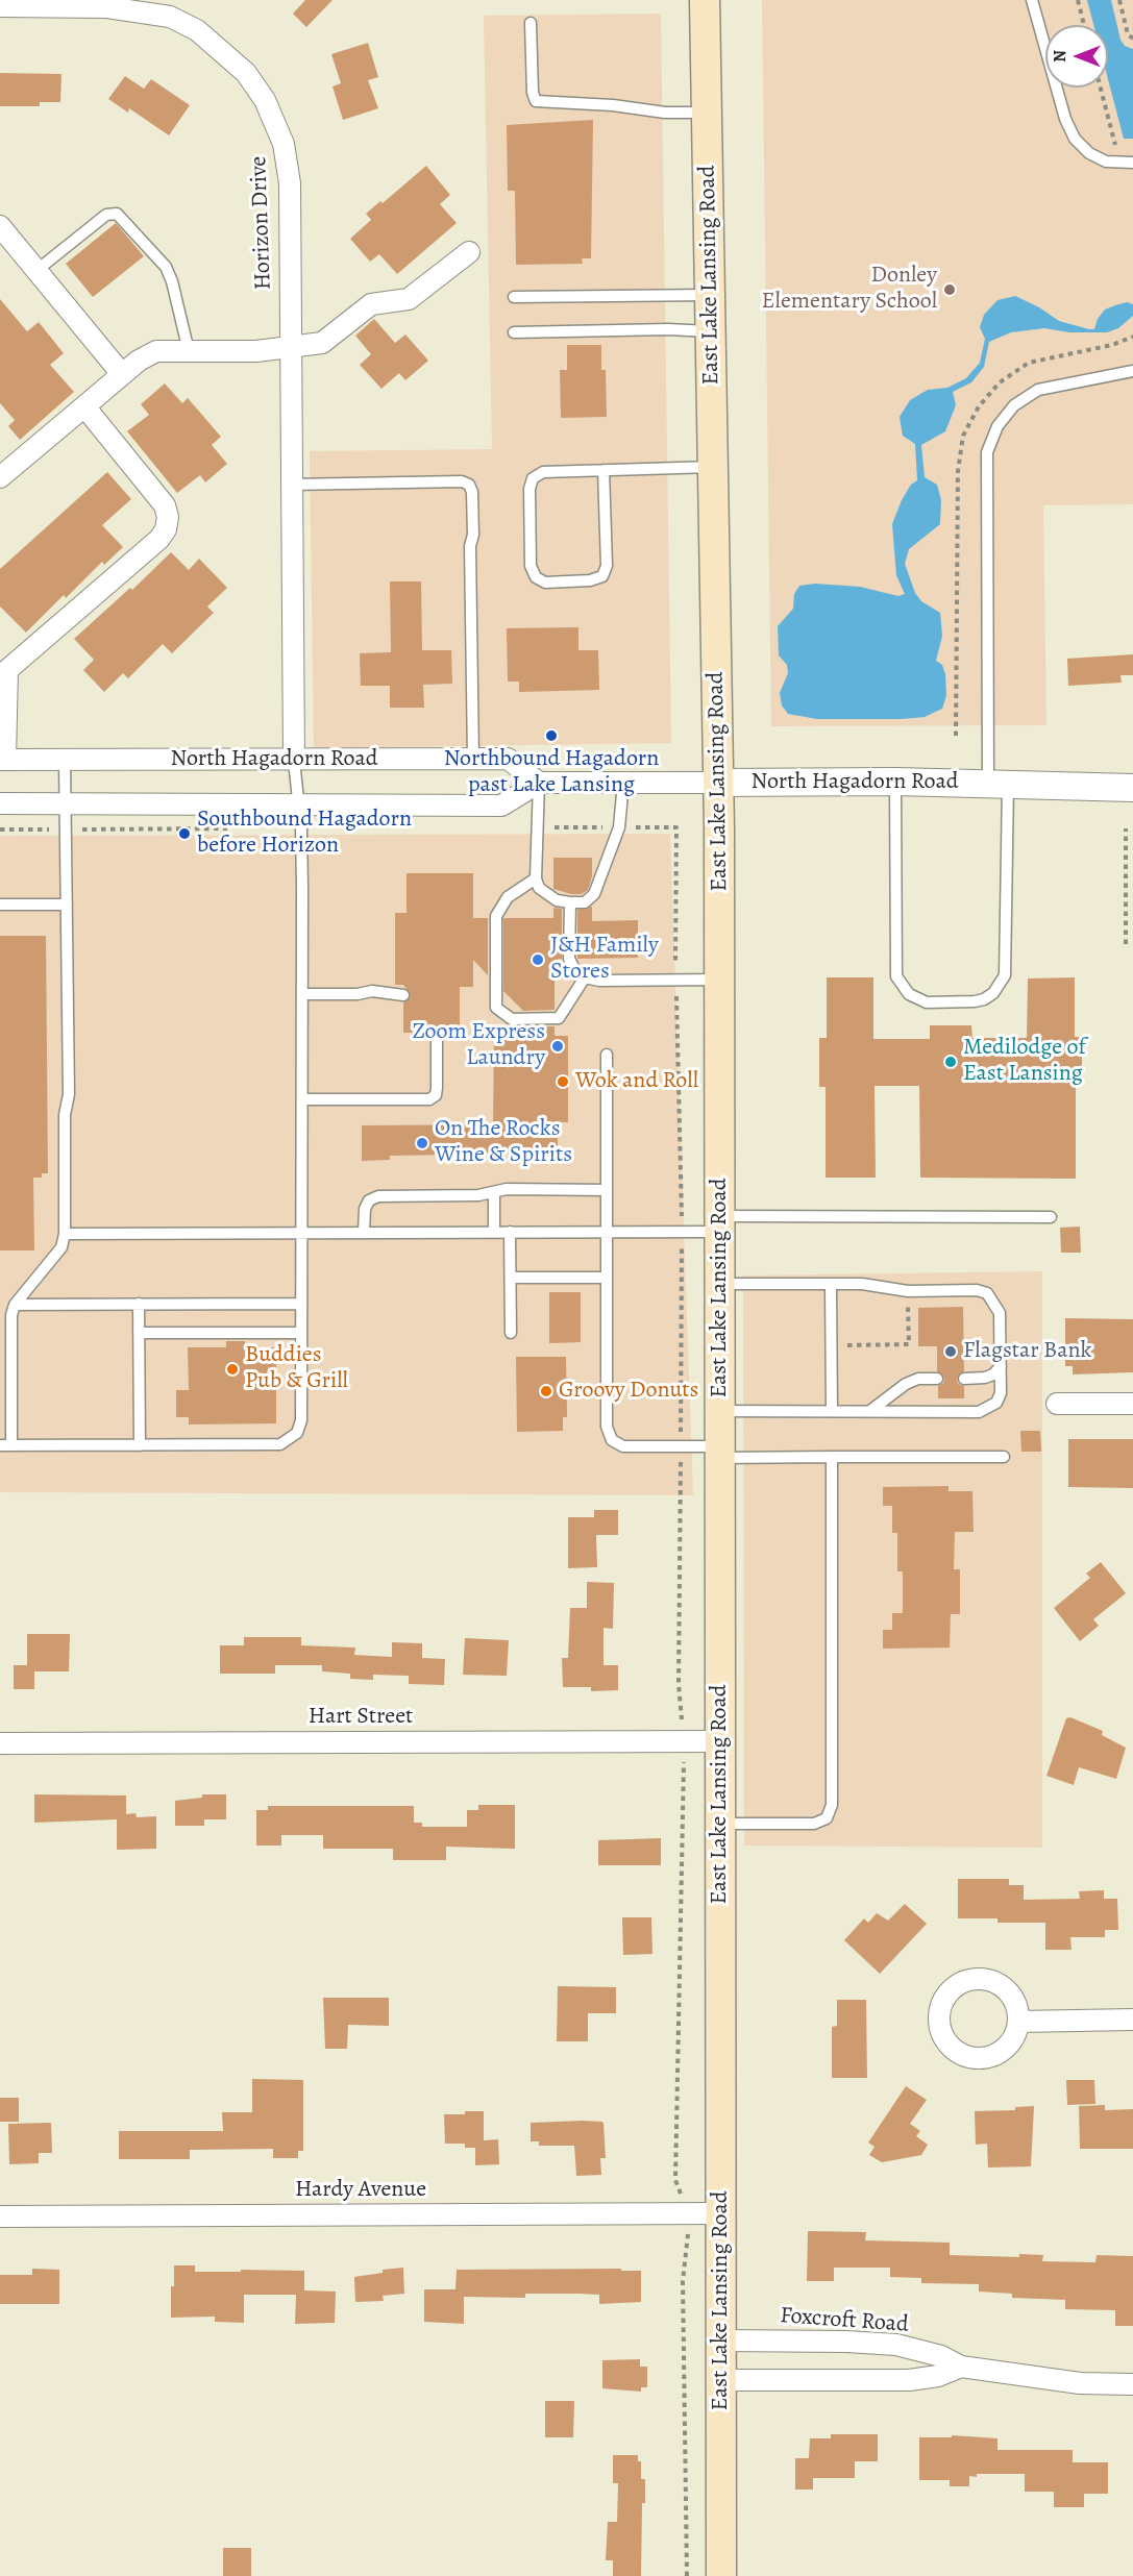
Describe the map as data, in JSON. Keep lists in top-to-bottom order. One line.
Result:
{"streets":{"main road":["East Lake Lansing Road"],"street":["Horizon Drive","North Hagadorn Road","Hart Street","Hardy Avenue","Foxcroft Road"]},"crossings":[["Horizon Drive","North Hagadorn Road"],["East Lake Lansing Road","North Hagadorn Road"],["East Lake Lansing Road","Hart Street"],["East Lake Lansing Road","Hardy Avenue"],["East Lake Lansing Road","Foxcroft Road"]],"places":["Donley Elementary School","Northbound Hagadorn past Lake Lansing","Southbound Hagadorn before Horizon","J&H Family Stores","Zoom Express Laundry","Medilodge of East Lansing","Wok and Roll","On The Rocks Wine & Spirits","Flagstar Bank","Buddies Pub & Grill","Groovy Donuts"],"north":"left"}
